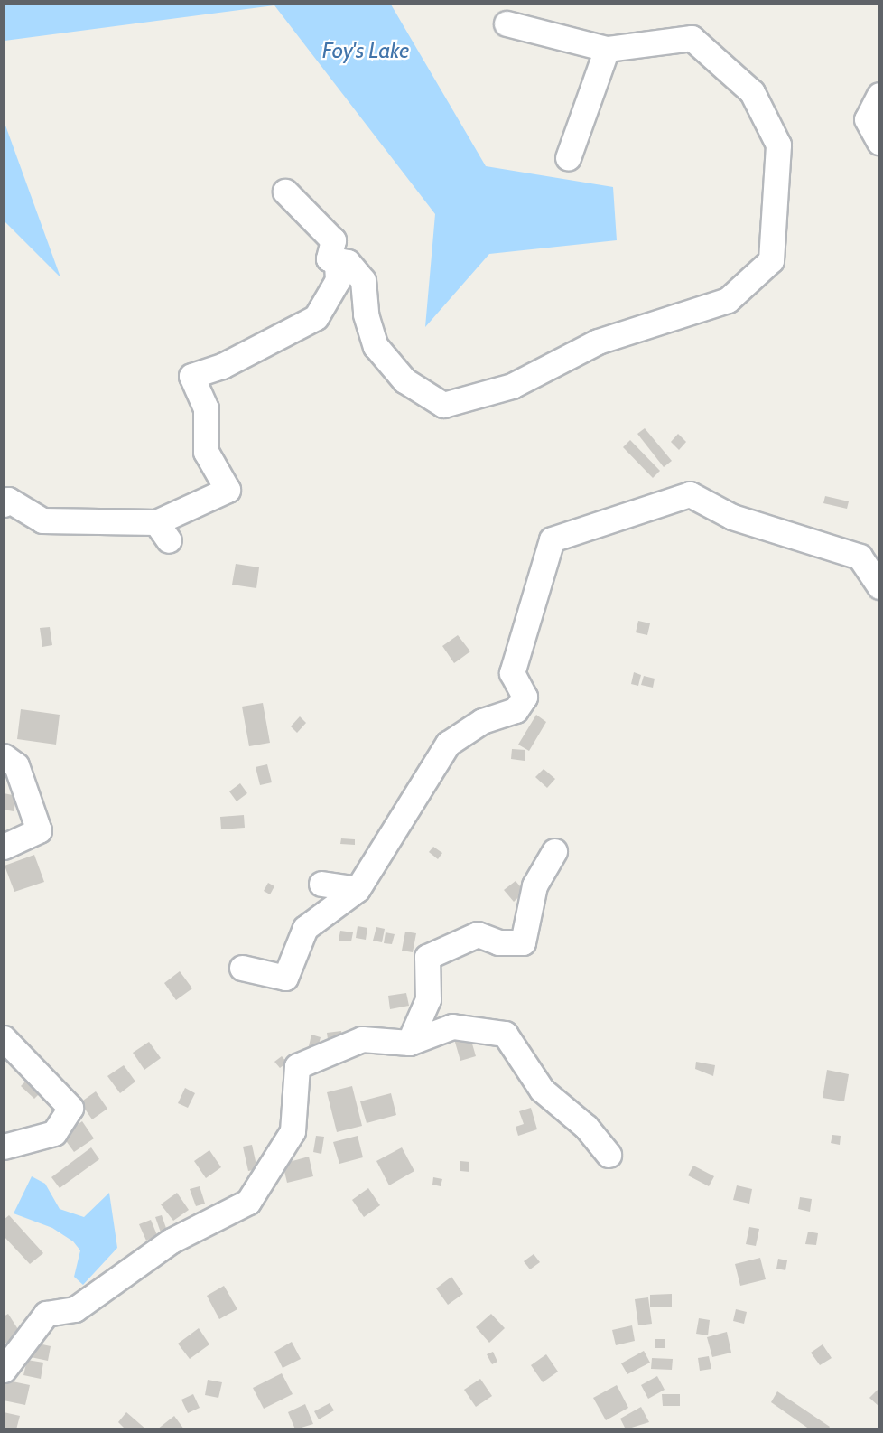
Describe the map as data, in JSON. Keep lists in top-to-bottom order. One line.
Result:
{"water":["Foy's Lake"]}
